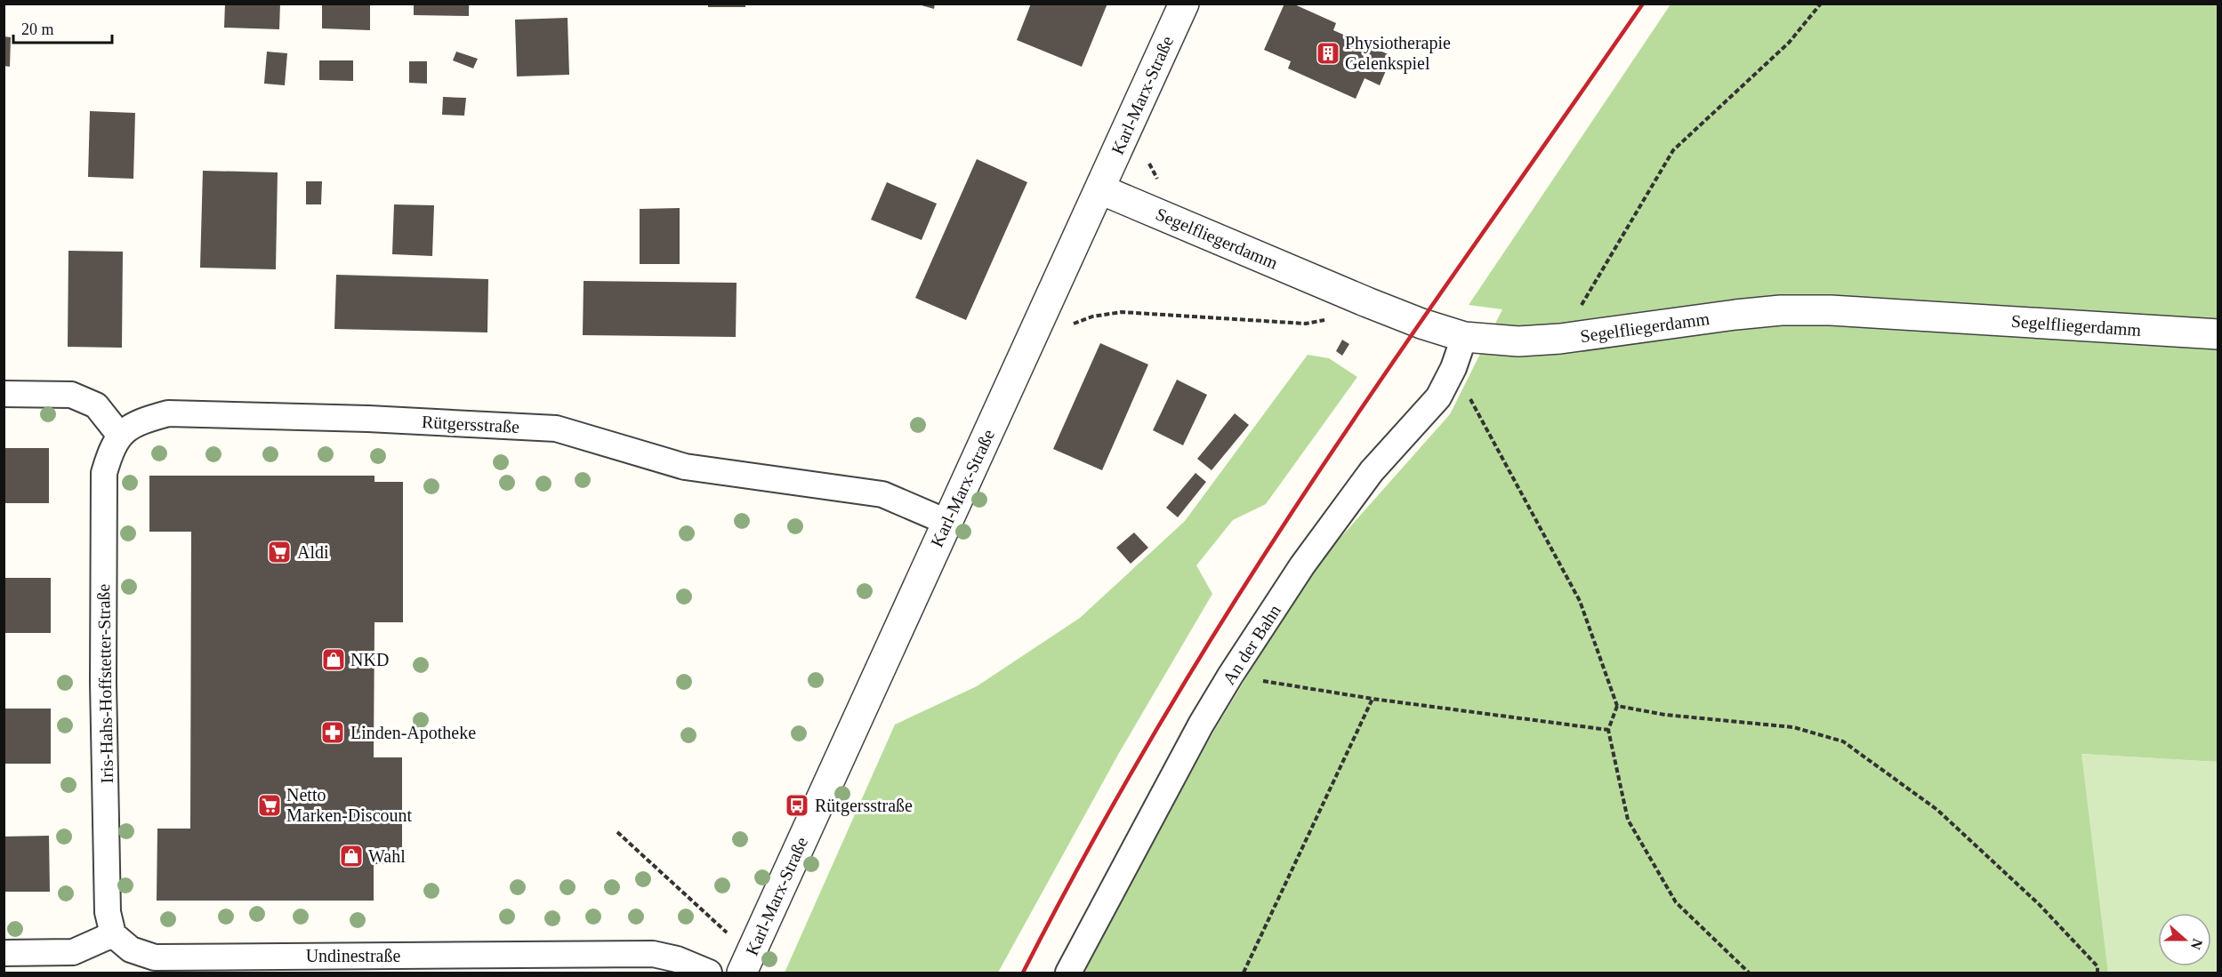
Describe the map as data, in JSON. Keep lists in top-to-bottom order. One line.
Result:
{"streets":{"street":["Karl-Marx-Straße","Segelfliegerdamm","Rütgersstraße","An der Bahn","Iris-Hahs-Hoffstetter-Straße","Undinestraße"]},"crossings":[["Karl-Marx-Straße","Segelfliegerdamm"],["Karl-Marx-Straße","Rütgersstraße"],["Segelfliegerdamm","An der Bahn"],["Rütgersstraße","Iris-Hahs-Hoffstetter-Straße"],["Iris-Hahs-Hoffstetter-Straße","Undinestraße"]],"places":{"building":["Physiotherapie Gelenkspiel"],"supermarket":["Aldi","Netto Marken-Discount"],"shop":["NKD","Wahl"],"pharmacy":["Linden-Apotheke"],"bus stop":["Rütgersstraße"]},"scale_bar":"20 m","north":"right"}
